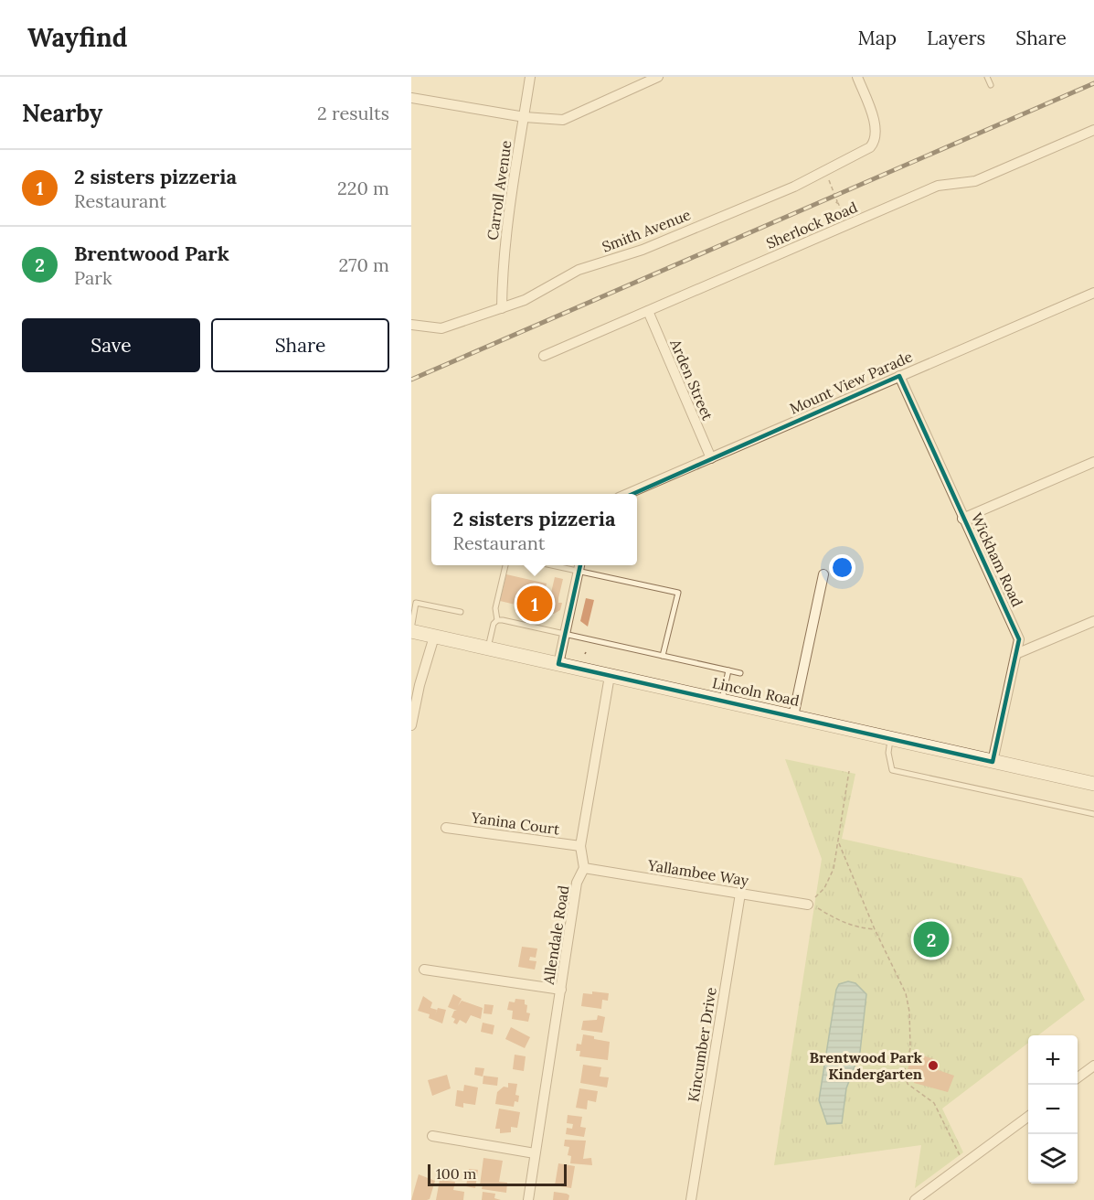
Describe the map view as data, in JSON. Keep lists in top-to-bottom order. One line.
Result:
{"streets":{"main road":["Lincoln Road"],"street":["Carroll Avenue","Sherlock Road","Smith Avenue","Arden Street","Mount View Parade","Wickham Road","Yanina Court","Yallambee Way","Allendale Road","Kincumber Drive"]},"crossings":[["Carroll Avenue","Smith Avenue"],["Sherlock Road","Arden Street"],["Arden Street","Mount View Parade"],["Mount View Parade","Wickham Road"],["Wickham Road","Lincoln Road"],["Lincoln Road","Allendale Road"],["Yanina Court","Allendale Road"],["Yallambee Way","Allendale Road"],["Yallambee Way","Kincumber Drive"]],"places":["Brentwood Park Kindergarten"],"scale_bar":"100 m","page":{"header":"Wayfind","nav":["Map","Layers","Share"],"heading":["Nearby","2 results"],"list":[{"mark":"1","name":"2 sisters pizzeria","note":"Restaurant","value":"220 m"},{"mark":"2","name":"Brentwood Park","note":"Park","value":"270 m"}],"buttons":["Save","Share"],"popup":["2 sisters pizzeria","Restaurant"],"pins":["1","2"],"map_buttons":["+","−"],"scale":"100 m"}}
